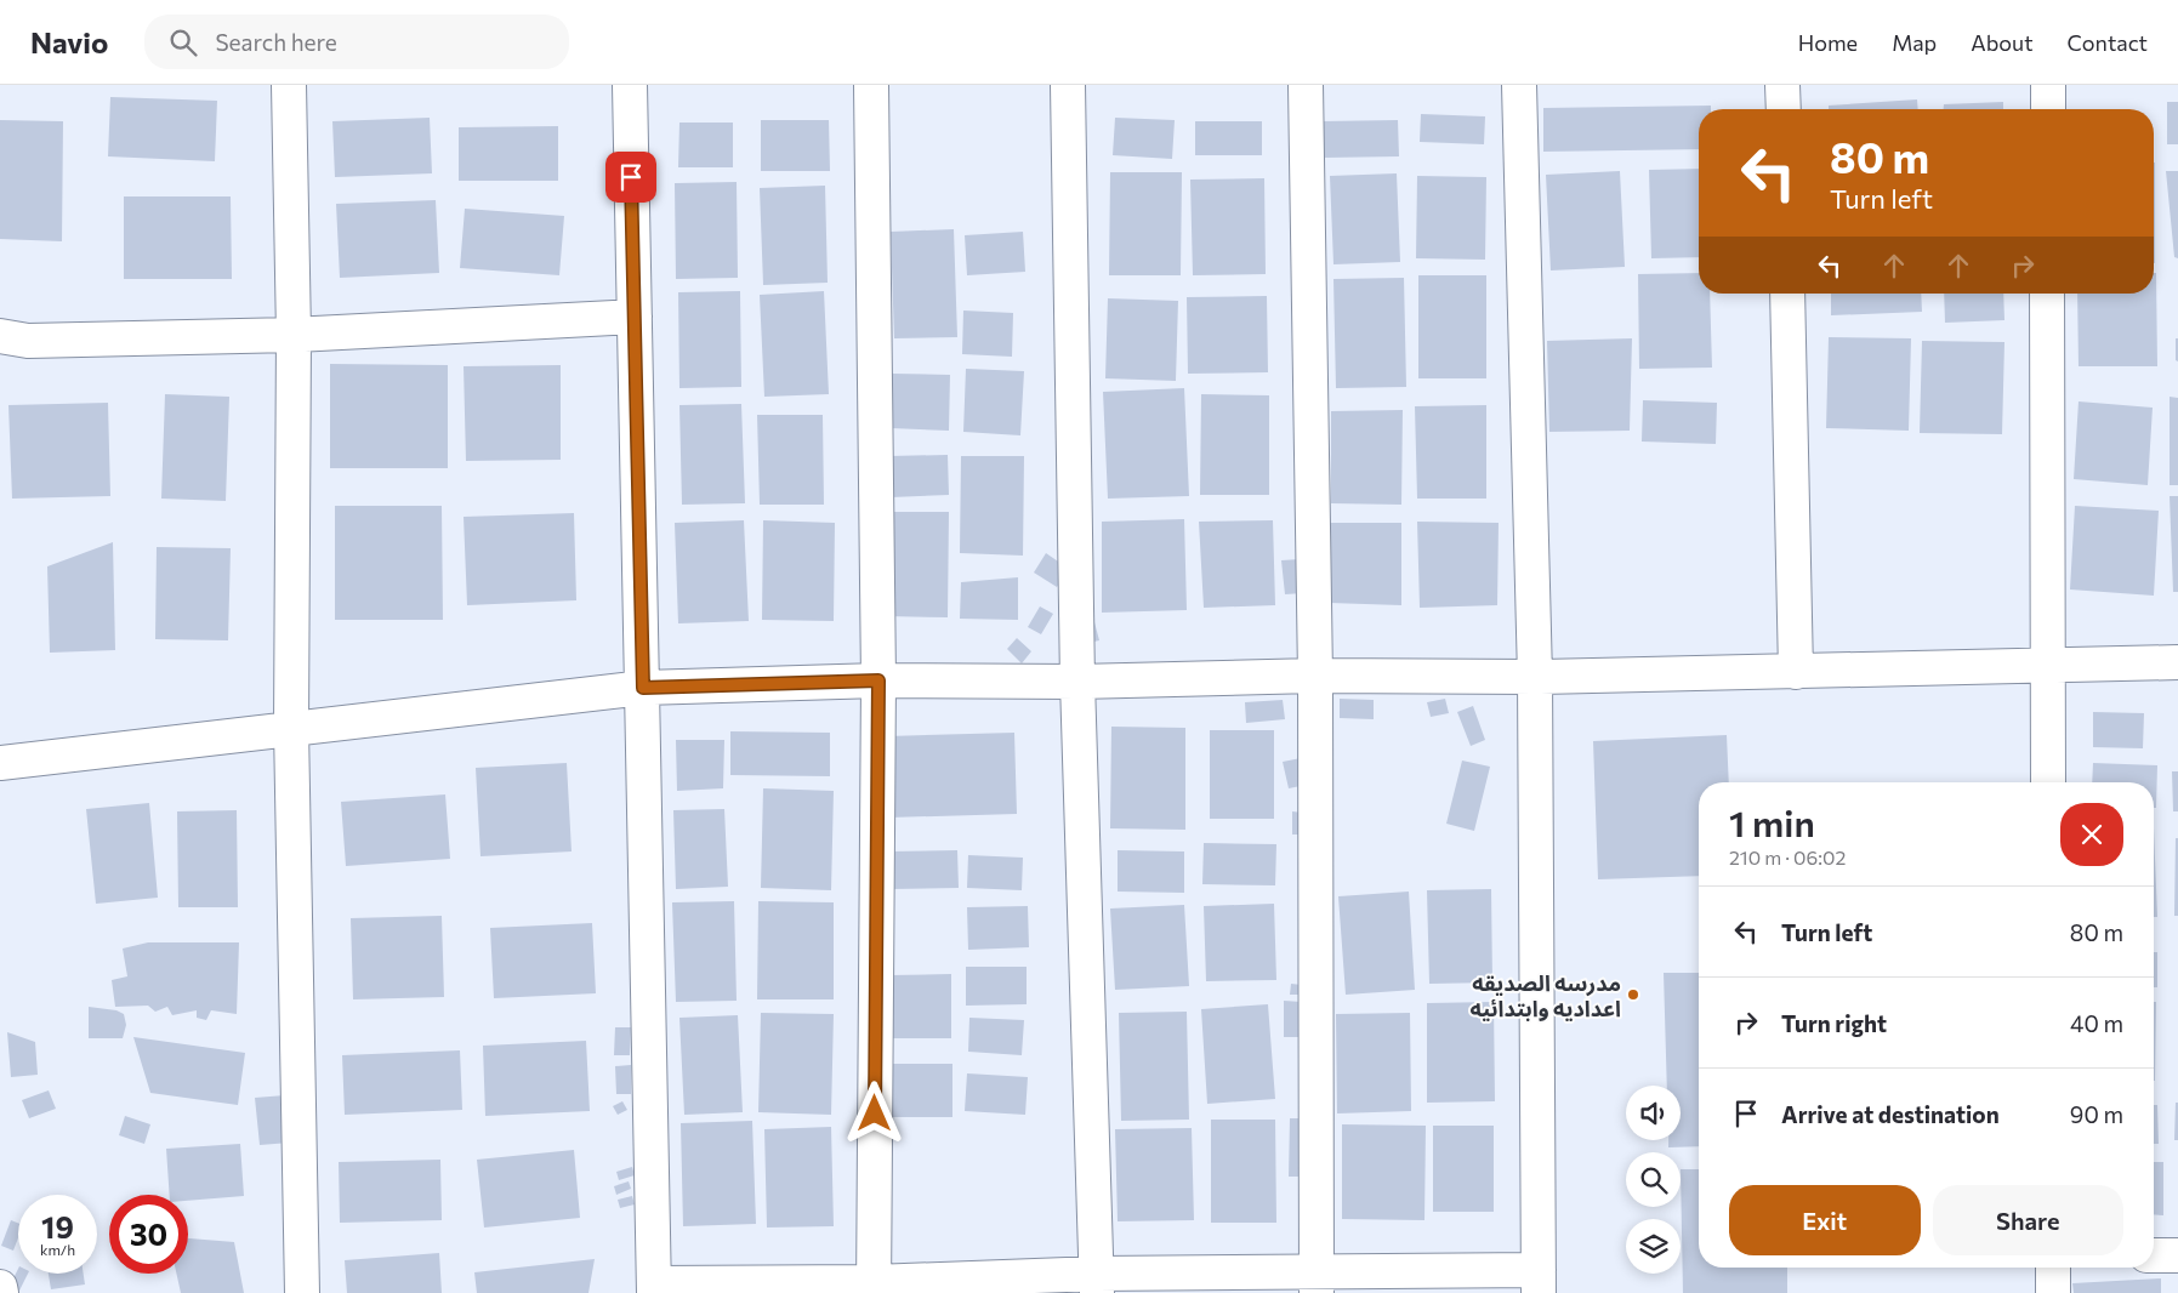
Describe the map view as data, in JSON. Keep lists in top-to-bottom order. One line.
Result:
{"places":["مدرسه الصديقه اعداديه وابتدائيه"],"page":{"header":"Navio","search":"Search here","nav":["Home","Map","About","Contact"],"turn":["80 m","Turn left"],"heading":["1 min","210 m · 06:02"],"list":[{"name":"Turn left","value":"80 m"},{"name":"Turn right","value":"40 m"},{"name":"Arrive at destination","value":"90 m"}],"buttons":["Exit","Share"],"speed":"19 km/h","limit":"30"}}
